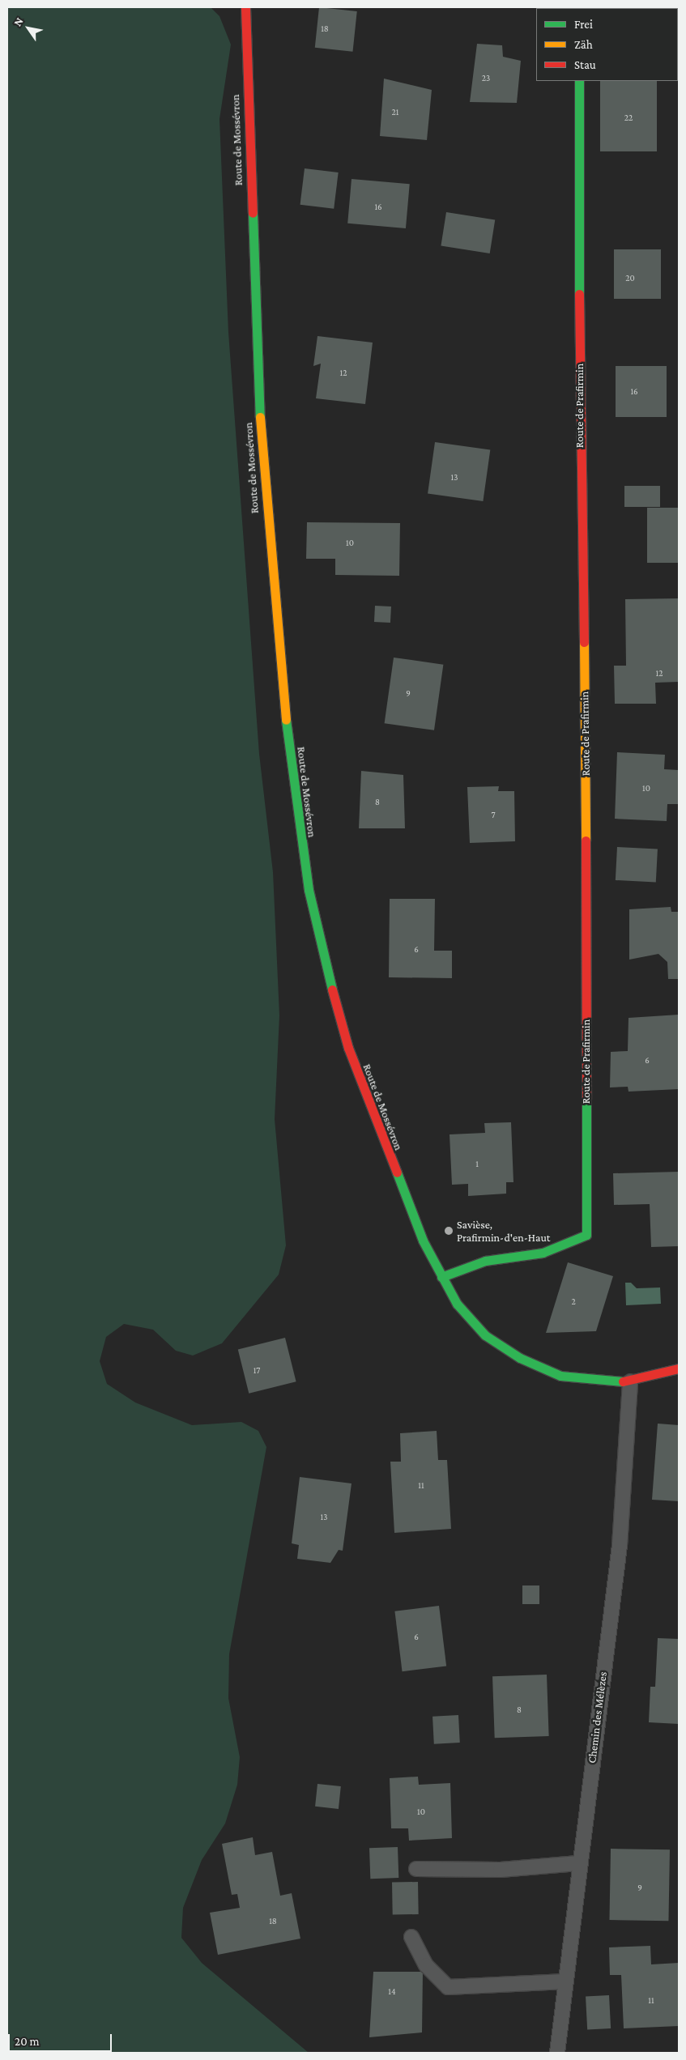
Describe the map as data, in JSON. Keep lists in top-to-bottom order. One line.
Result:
{"streets":{"street":["Route de Mossévron","Route de Prafirmin"],"lane":["Chemin des Mélèzes"]},"crossings":[["Route de Mossévron","Route de Prafirmin"],["Route de Mossévron","Chemin des Mélèzes"]],"places":["Savièse, Prafirmin-d'en-Haut"],"house_numbers":["18","23","21","22","16","20","12","16","13","10","12","9","10","8","7","6","6","1","2","17","11","13","6","8","10","9","18","14","11"],"legend":["Frei","Zäh","Stau"],"scale_bar":"20 m","north":"top left"}
